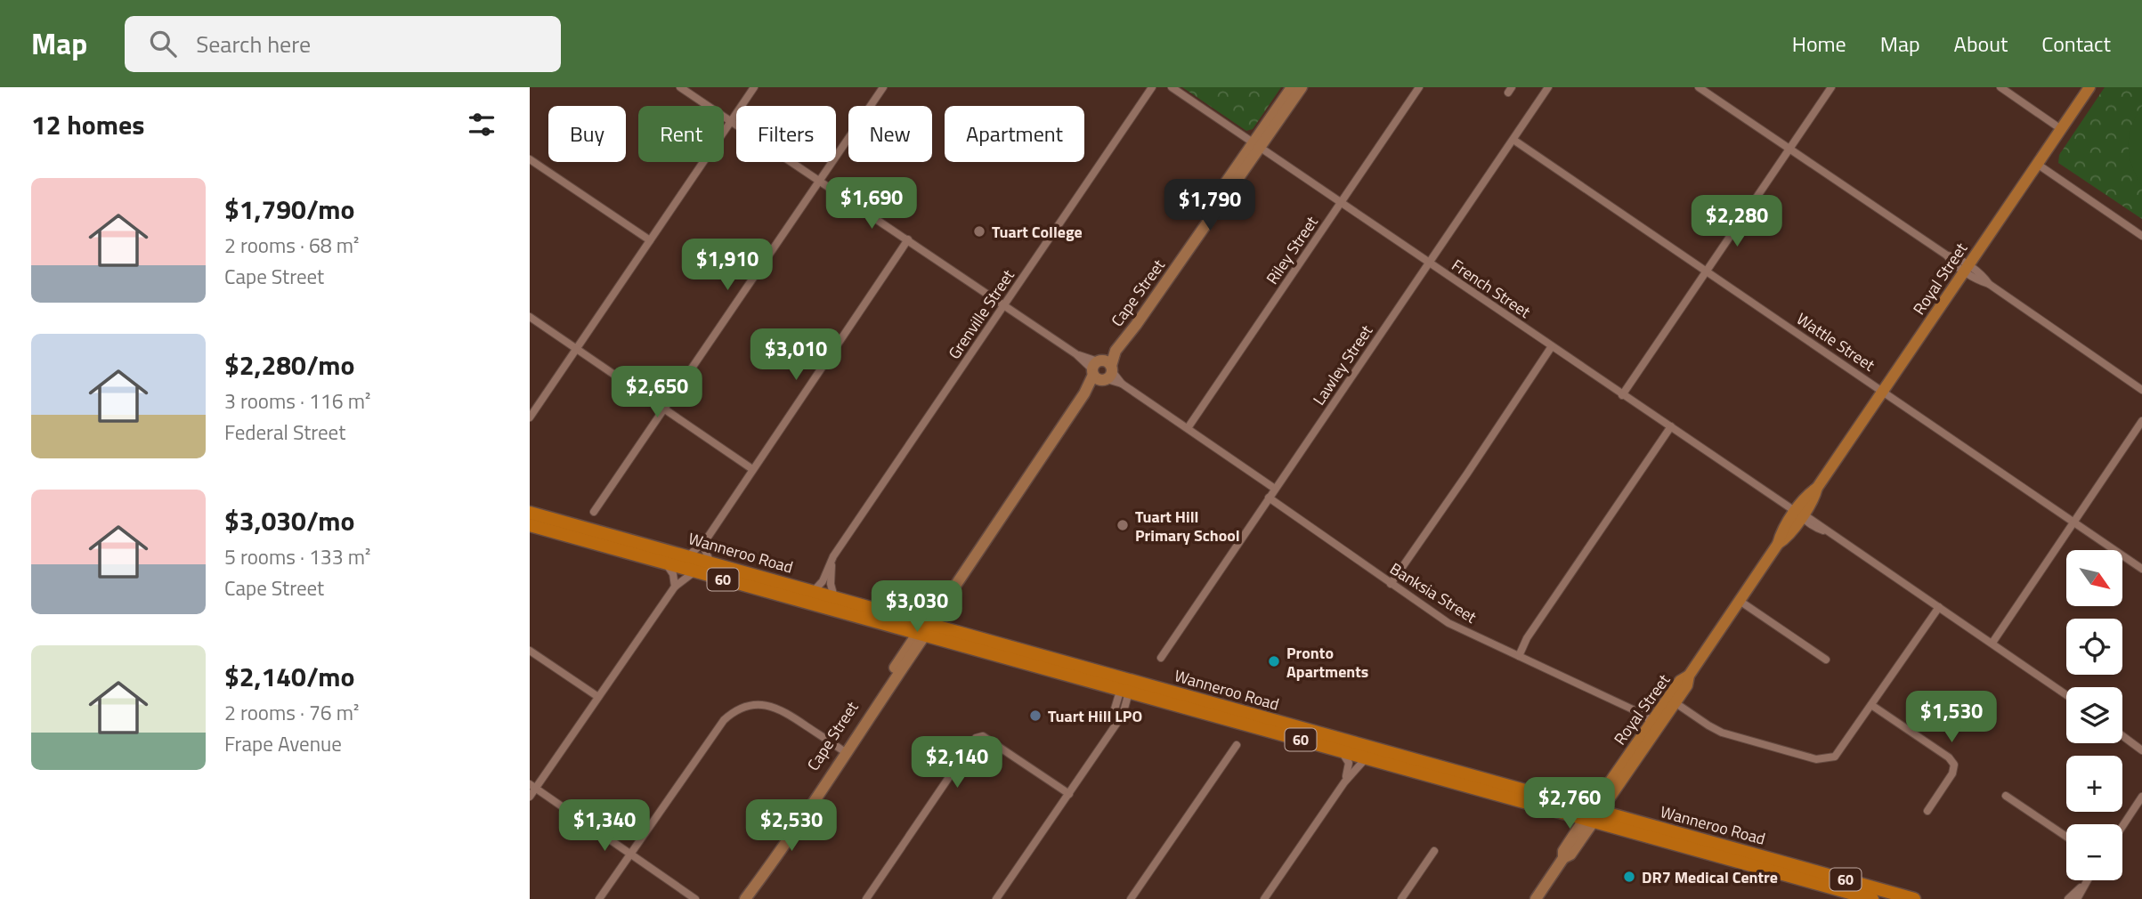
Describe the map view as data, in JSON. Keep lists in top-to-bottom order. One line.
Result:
{"streets":{"highway":["Wanneroo Road","60"],"main road":["Royal Street"],"street":["Riley Street","French Street","Cape Street","Grenville Street","Wattle Street","Lawley Street","Banksia Street"]},"crossings":[["Riley Street","French Street"],["Royal Street","French Street"],["Royal Street","Wattle Street"],["Royal Street","Wanneroo Road"],["Royal Street","Banksia Street"],["French Street","Cape Street"],["French Street","Lawley Street"],["Cape Street","Wanneroo Road"],["Grenville Street","Wanneroo Road"],["Wattle Street","Lawley Street"],["Lawley Street","Banksia Street"]],"places":["Tuart College","Tuart Hill Primary School","Pronto Apartments","Tuart Hill LPO","DR7 Medical Centre"],"north":"bottom right","page":{"header":"Map","search":"Search here","nav":["Home","Map","About","Contact"],"heading":"12 homes","chip":["Buy","Rent","Filters","New","Apartment"],"list":[{"name":"$1,790/mo","note":"2 rooms · 68 m² · Cape Street"},{"name":"$2,280/mo","note":"3 rooms · 116 m² · Federal Street"},{"name":"$3,030/mo","note":"5 rooms · 133 m² · Cape Street"},{"name":"$2,140/mo","note":"2 rooms · 76 m² · Frape Avenue"}],"price":["$1,690","$1,790","$2,280","$1,910","$3,010","$2,650","$3,030","$1,530","$2,140","$2,760","$1,340","$2,530"],"map_buttons":["+","−"]}}
